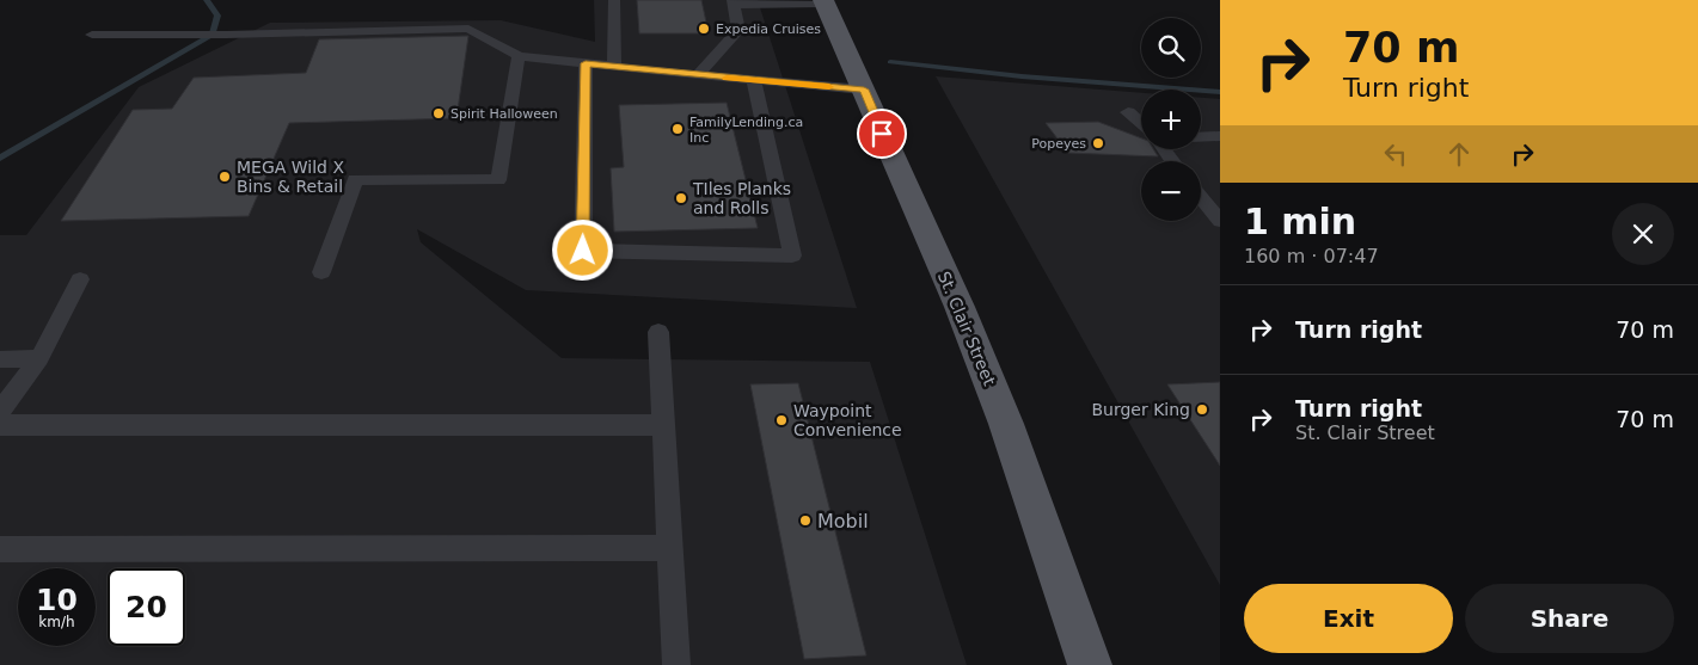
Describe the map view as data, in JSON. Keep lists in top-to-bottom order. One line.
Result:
{"streets":{"main road":["St. Clair Street"]},"places":["Expedia Cruises","Spirit Halloween","FamilyLending.ca Inc","Popeyes","MEGA Wild X Bins & Retail","TIles Planks and Rolls","Burger King","Waypoint Convenience","Mobil"],"page":{"turn":["70 m","Turn right"],"map_buttons":["+","−"],"heading":["1 min","160 m · 07:47"],"list":[{"name":"Turn right","value":"70 m"},{"name":"Turn right","note":"St. Clair Street","value":"70 m"}],"speed":"10 km/h","limit":"20","buttons":["Exit","Share"]}}
